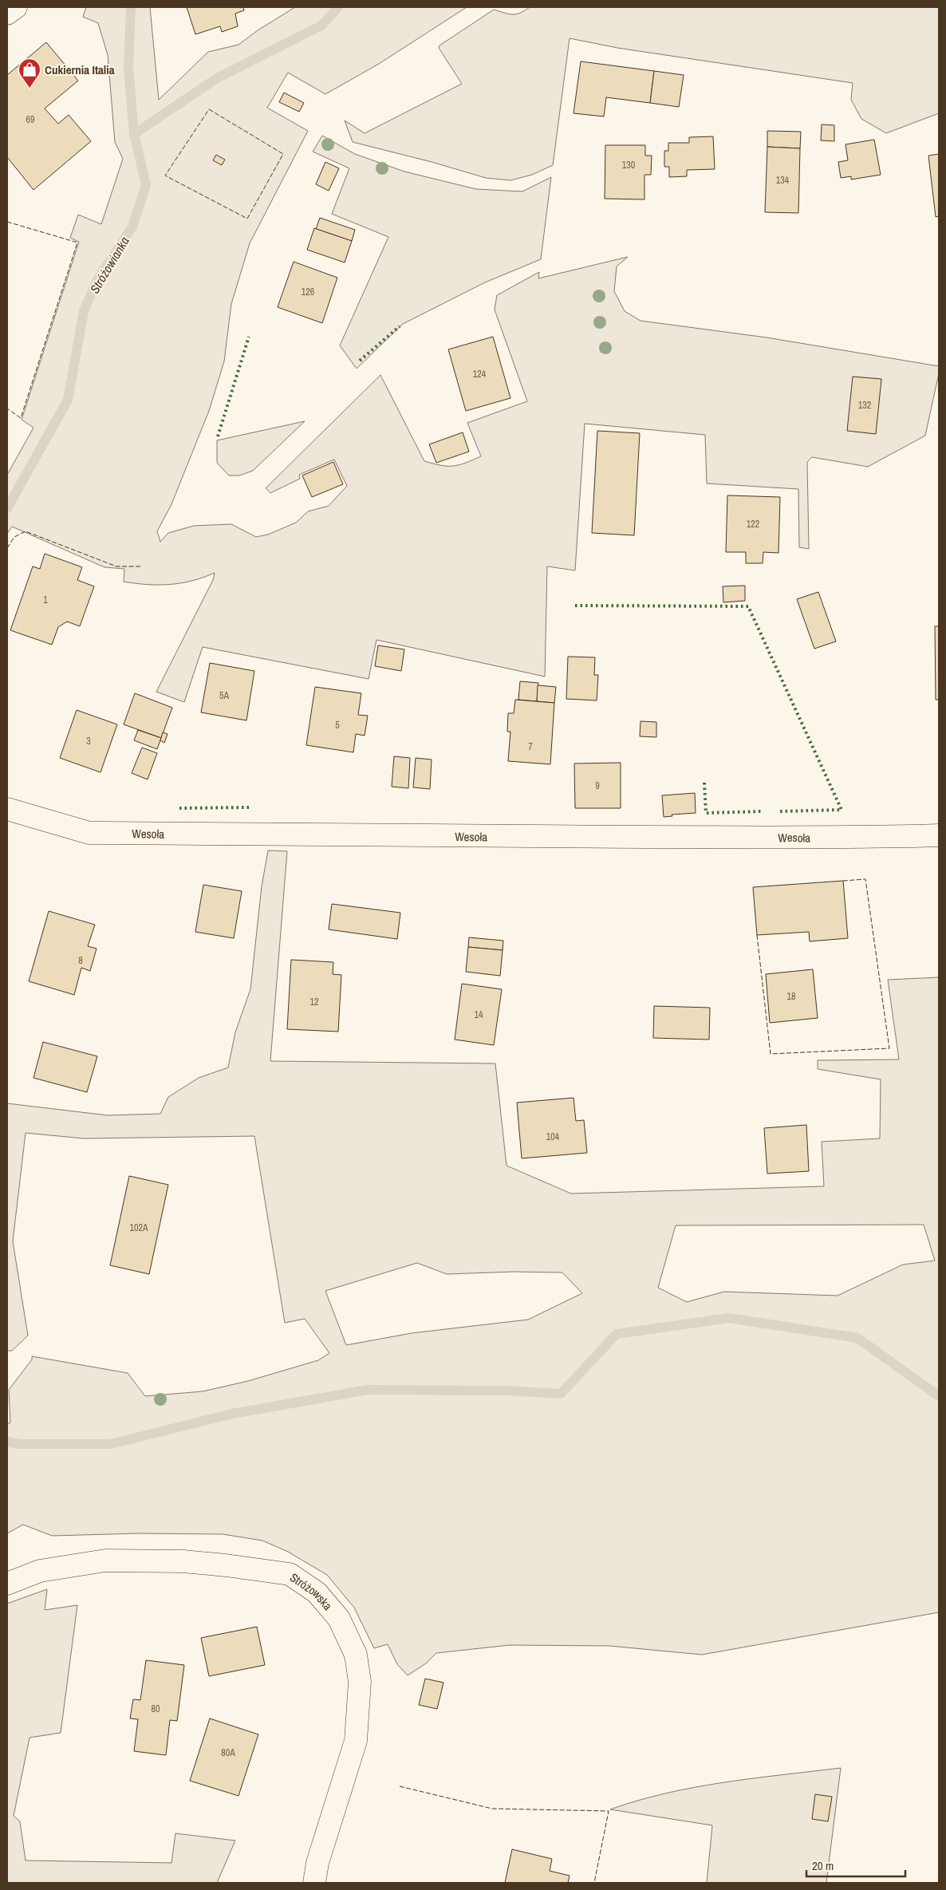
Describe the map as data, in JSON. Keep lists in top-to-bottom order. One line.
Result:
{"streets":{"street":["Wesoła","Stróżowska"]},"water":["Stróżowianka"],"places":{"shop":["Cukiernia Italia"]},"house_numbers":["69","130","134","126","124","132","122","1","5A","5","3","7","9","8","18","12","14","104","102A","80","80A"],"scale_bar":"20 m"}
